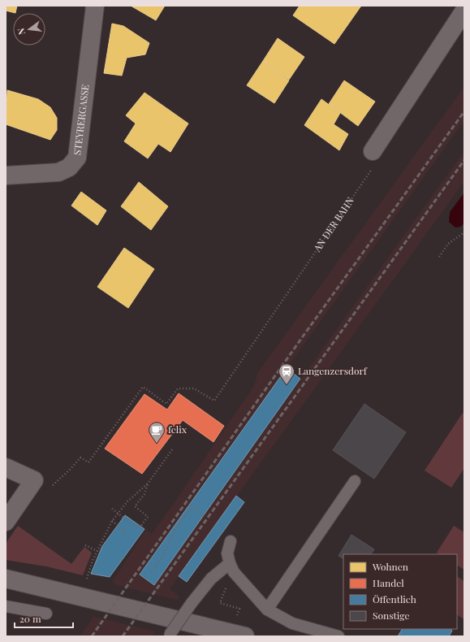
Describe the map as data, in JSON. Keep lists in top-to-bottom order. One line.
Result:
{"streets":{"street":["STEYRERGASSE"],"path":["AN DER BAHN"]},"places":{"station":["Langenzersdorf"],"cafe":["felix"]},"legend":["Wohnen","Handel","Öffentlich","Sonstige"],"scale_bar":"20 m","north":"left"}
